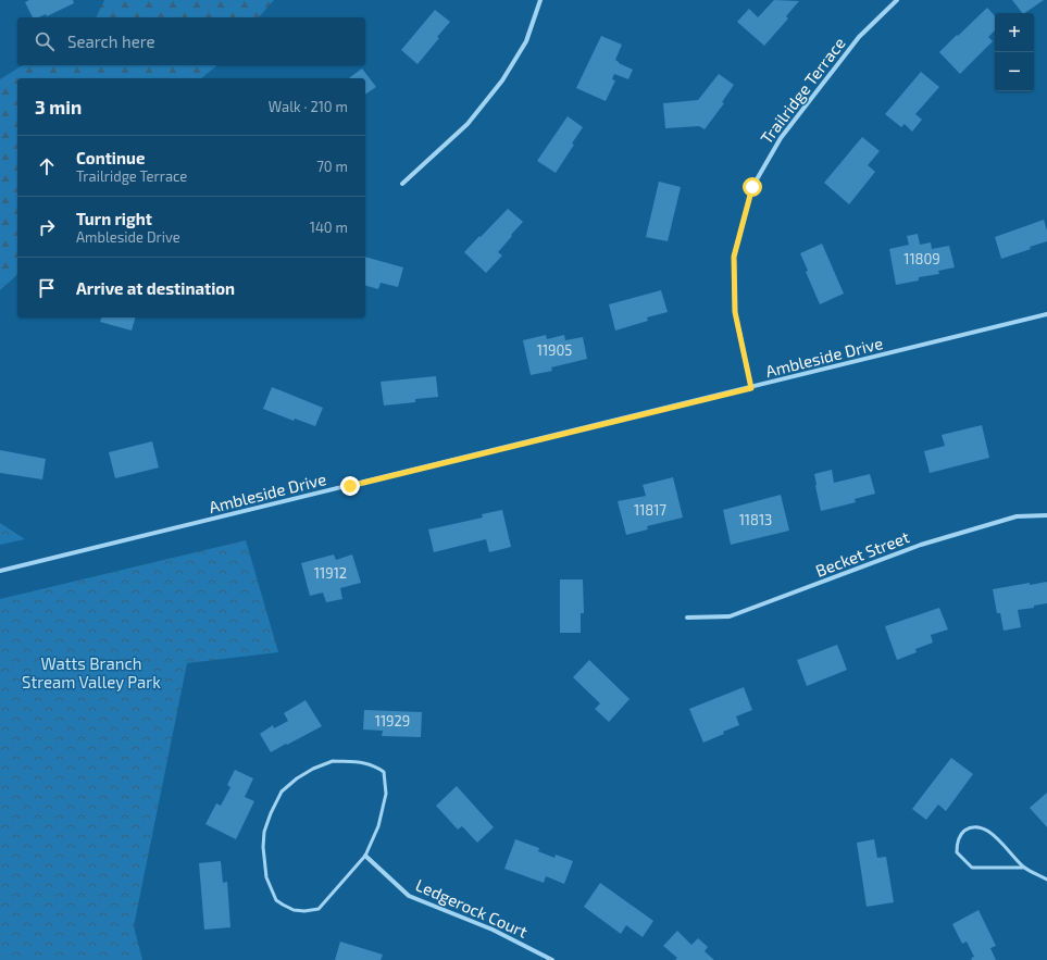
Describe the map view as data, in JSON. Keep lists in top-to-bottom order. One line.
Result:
{"streets":{"street":["Trailridge Terrace","Ambleside Drive","Becket Street","Ledgerock Court"]},"crossings":[["Trailridge Terrace","Ambleside Drive"]],"parks":["Watts Branch Stream Valley Park"],"house_numbers":["11809","11905","11817","11813","11912","11929"],"page":{"map_buttons":["+","−"],"search":"Search here","heading":["3 min","Walk · 210 m"],"list":[["Continue","Trailridge Terrace","70 m"],["Turn right","Ambleside Drive","140 m"],"Arrive at destination"]}}
